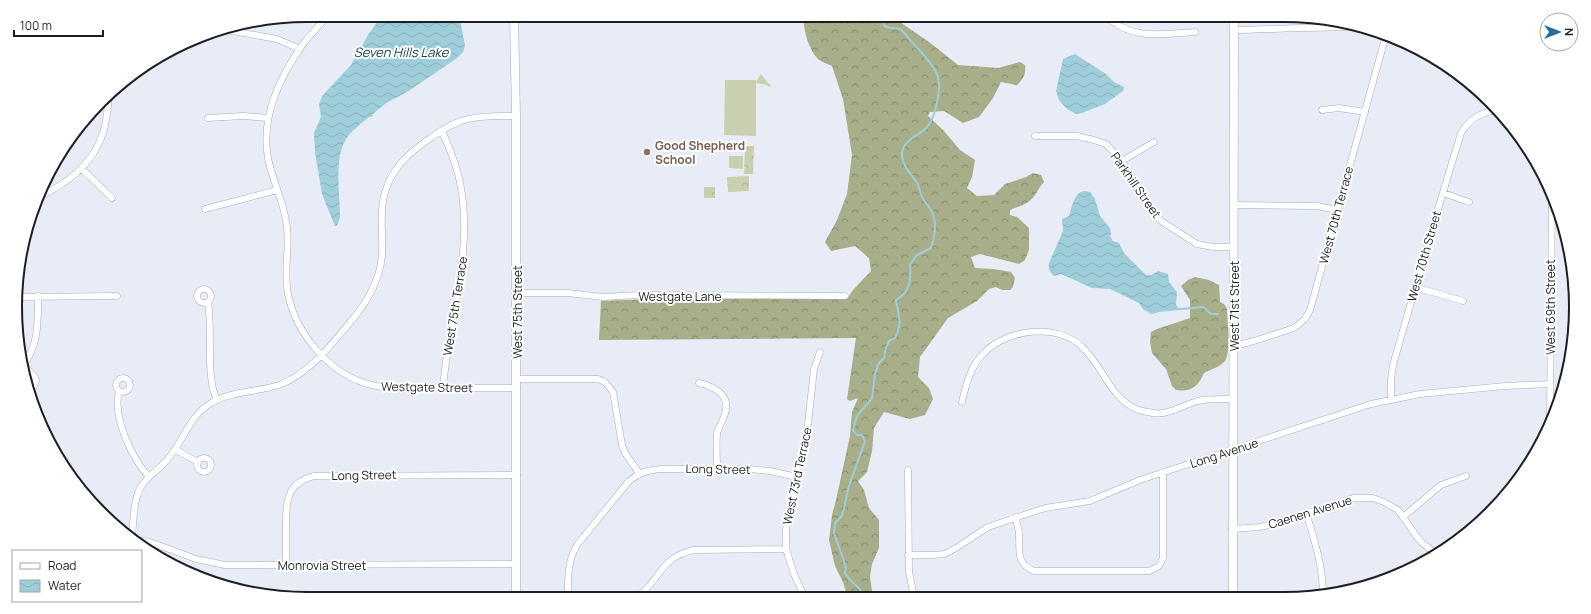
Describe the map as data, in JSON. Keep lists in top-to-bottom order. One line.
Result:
{"streets":{"main road":["West 71st Street","West 75th Street"],"street":["Parkhill Street","West 70th Terrace","West 70th Street","Westgate Lane","West 75th Terrace","West 69th Street","Westgate Street","Long Avenue","Long Street","West 73rd Terrace","Caenen Avenue","Monrovia Street"]},"crossings":[["Parkhill Street","West 71st Street"],["West 70th Terrace","West 71st Street"],["West 70th Street","Long Avenue"],["Westgate Lane","West 75th Street"],["West 75th Terrace","Westgate Street"],["West 71st Street","Long Avenue"],["West 71st Street","Caenen Avenue"],["West 69th Street","Long Avenue"],["West 75th Street","Westgate Street"],["West 75th Street","Long Street"],["West 75th Street","Monrovia Street"],["Long Street","West 73rd Terrace"],["Long Street","Monrovia Street"]],"water":["Seven Hills Lake"],"places":["Good Shepherd School"],"legend":["Road","Water"],"scale_bar":"100 m","north":"right"}
